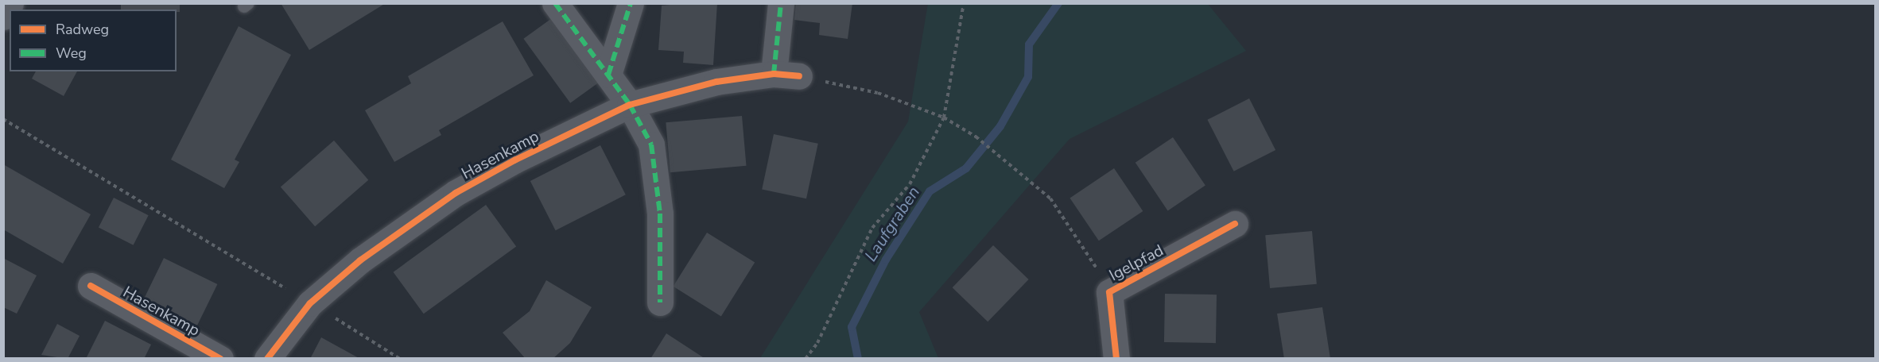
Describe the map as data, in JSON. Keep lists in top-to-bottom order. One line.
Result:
{"streets":{"street":["Hasenkamp","Igelpfad"]},"water":["Laufgraben"],"legend":["Radweg","Weg"]}
